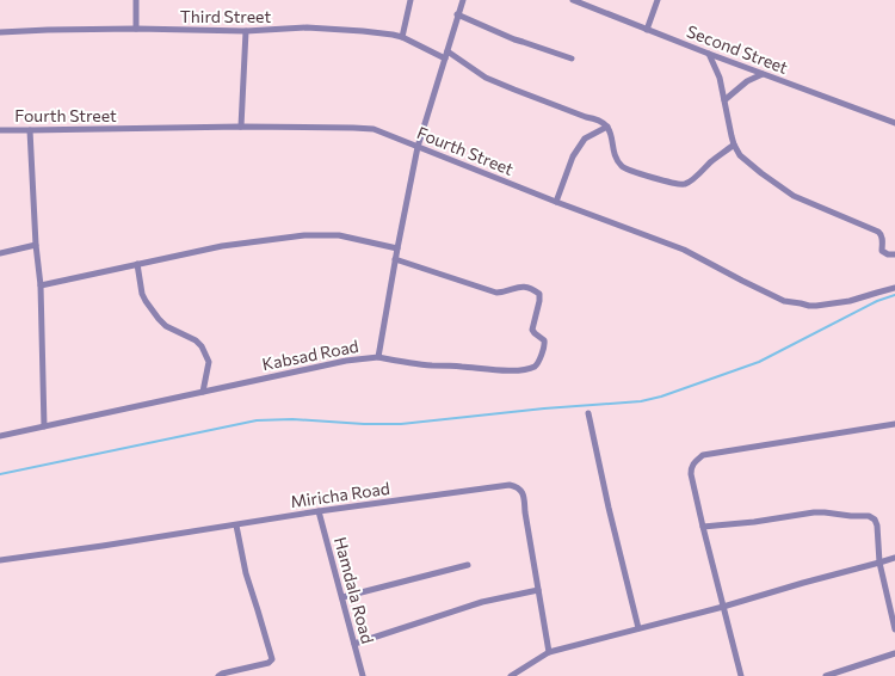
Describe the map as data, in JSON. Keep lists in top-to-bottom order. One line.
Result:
{"streets":{"street":["Third Street","Second Street","Fourth Street","Kabsad Road","Miricha Road","Hamdala Road"]},"crossings":[["Third Street","Kabsad Road"],["Fourth Street","Kabsad Road"],["Miricha Road","Hamdala Road"]]}
